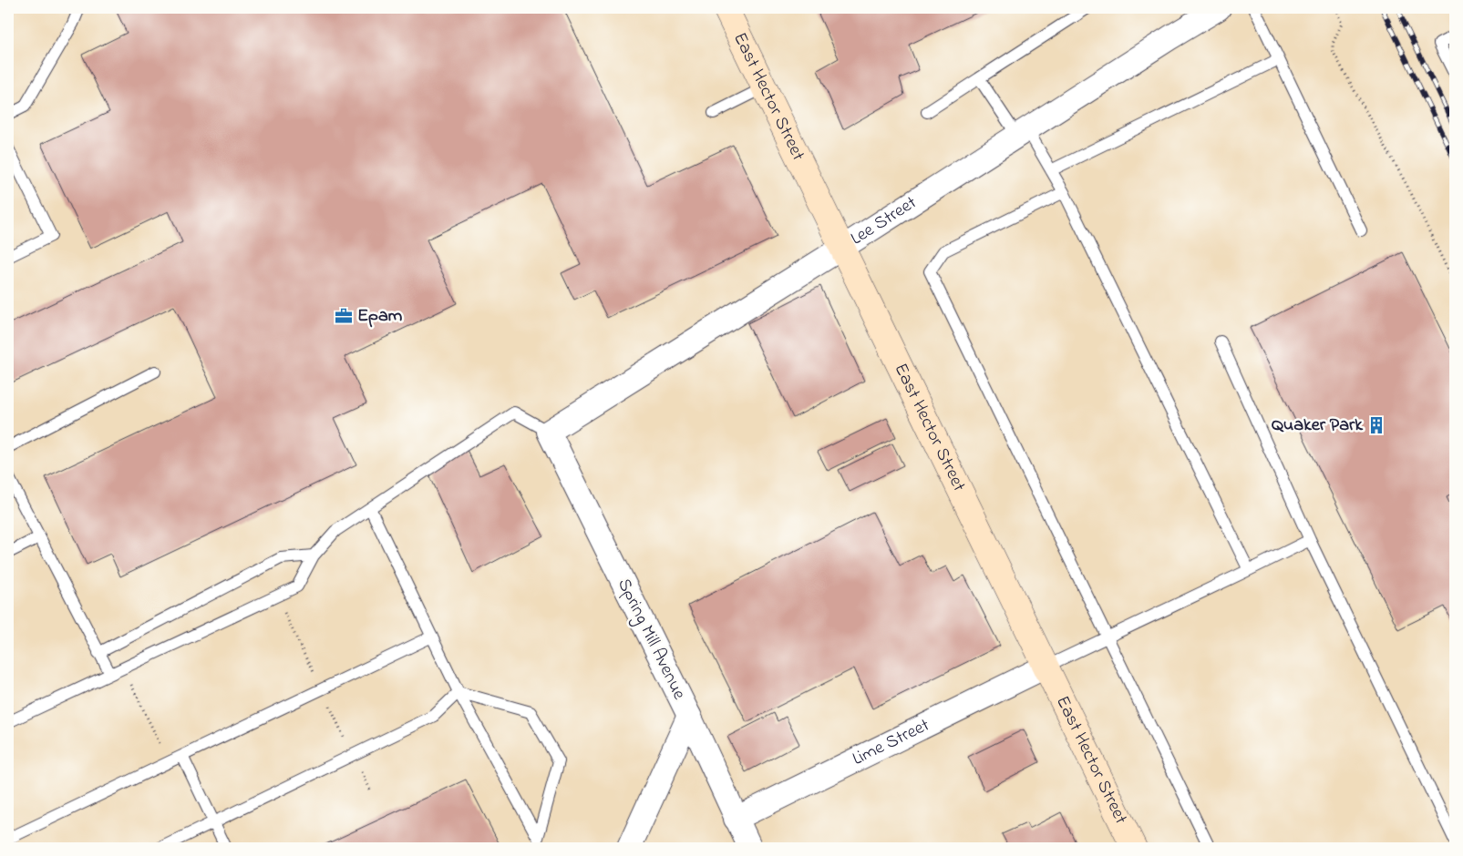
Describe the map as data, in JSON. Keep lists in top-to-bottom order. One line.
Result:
{"streets":{"main road":["East Hector Street"],"street":["Lee Street","Spring Mill Avenue","Lime Street"]},"crossings":[["East Hector Street","Lee Street"],["East Hector Street","Lime Street"],["Lee Street","Spring Mill Avenue"],["Spring Mill Avenue","Lime Street"]],"places":{"office":["Epam"],"building":["Quaker Park"]}}
